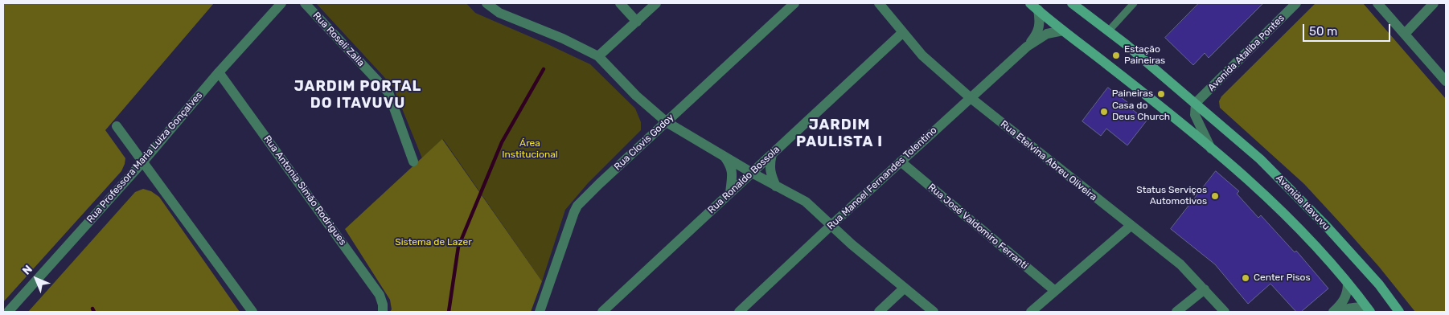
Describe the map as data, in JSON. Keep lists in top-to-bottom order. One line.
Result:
{"streets":{"main road":["Avenida Itavuvu"],"street":["Rua Roseli Zalla","Avenida Ataliba Pontes","Rua Clovis Godoy","Rua Professora Maria Luiza Gonçalves","Rua Etelvina Abreu Oliveira","Rua Manoel Fernandes Tolentino","Rua Ronaldo Bossola","Rua Antonia Simão Rodrigues","Rua José Valdomiro Ferranti"]},"crossings":[["Avenida Ataliba Pontes","Avenida Itavuvu"],["Rua Professora Maria Luiza Gonçalves","Rua Antonia Simão Rodrigues"],["Rua Etelvina Abreu Oliveira","Rua Manoel Fernandes Tolentino"],["Rua Etelvina Abreu Oliveira","Rua Ronaldo Bossola"],["Rua Manoel Fernandes Tolentino","Rua José Valdomiro Ferranti"]],"districts":["JARDIM PORTAL DO ITAVUVU","JARDIM PAULISTA I"],"parks":["Área Institucional","Sistema de Lazer"],"places":["Estação Paineiras","Paineiras","Casa do Deus Church","Status Serviços Automotivos","Center Pisos"],"scale_bar":"50 m","north":"top left"}
